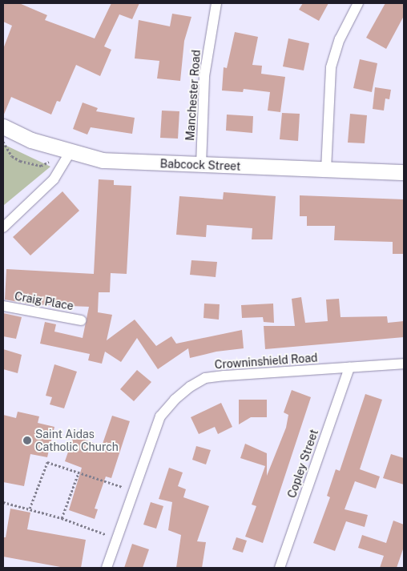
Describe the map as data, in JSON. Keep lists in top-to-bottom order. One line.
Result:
{"streets":{"street":["Manchester Road","Babcock Street","Craig Place","Crowninshield Road","Copley Street"]},"crossings":[["Manchester Road","Babcock Street"],["Crowninshield Road","Copley Street"]],"places":["Saint Aidas Catholic Church"]}
